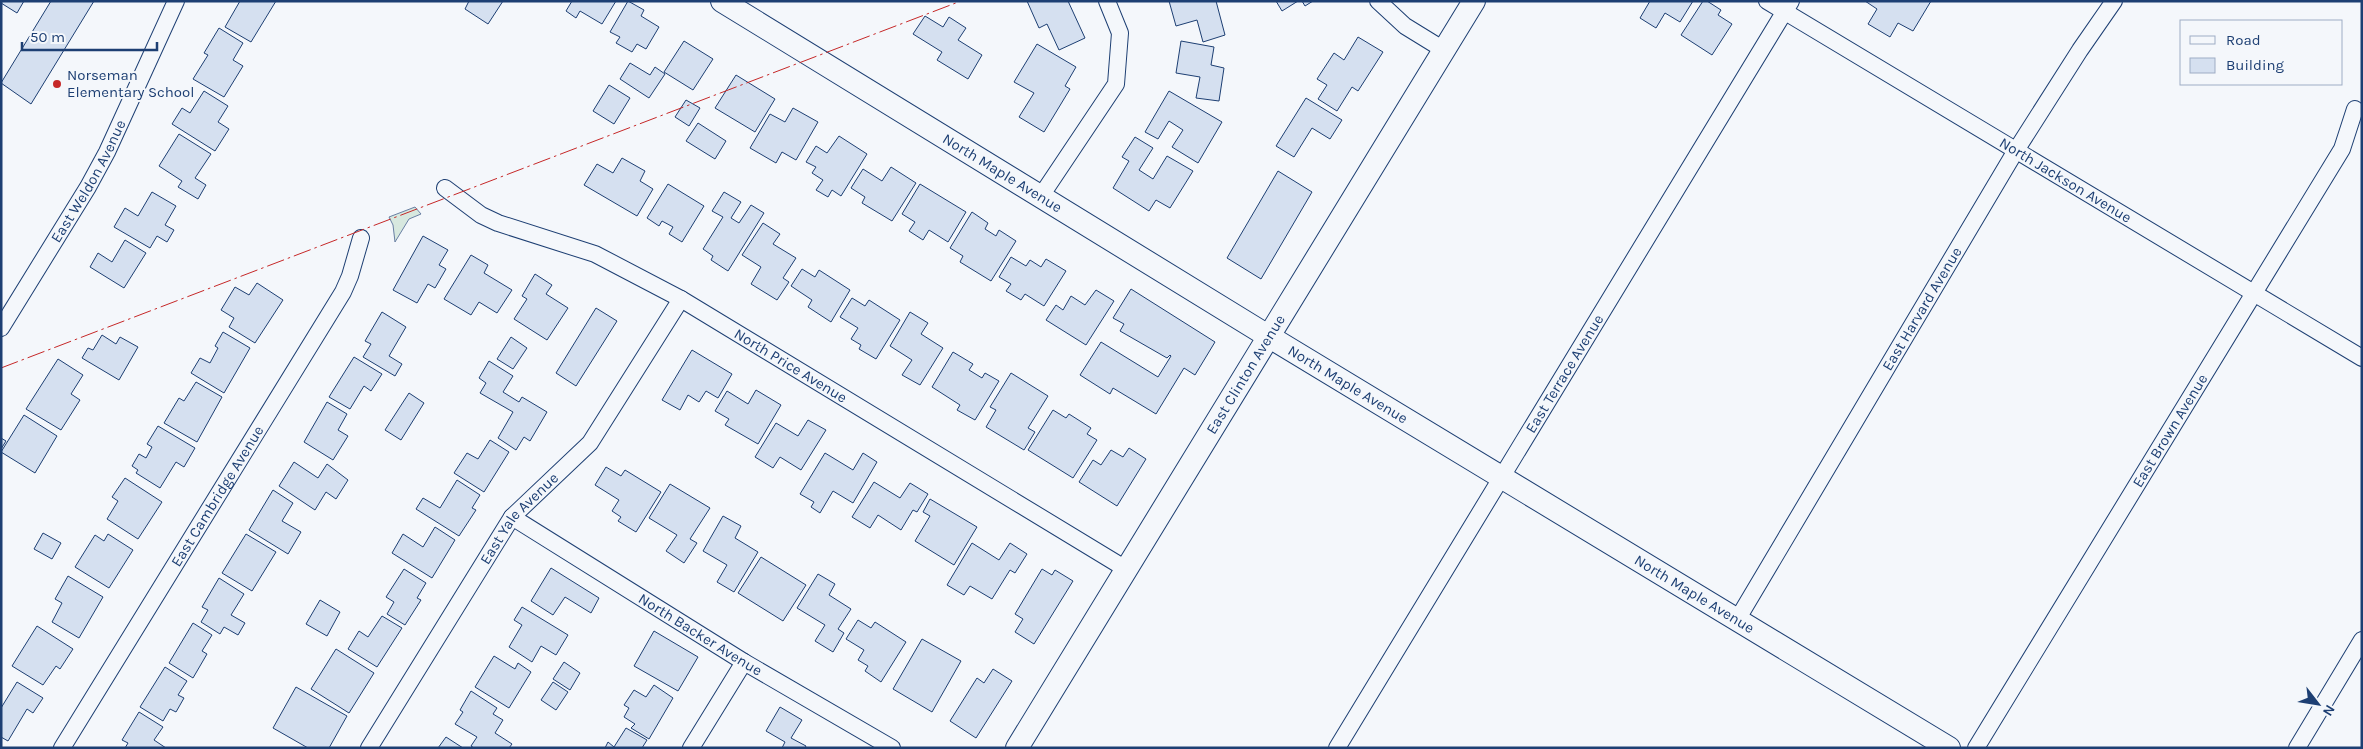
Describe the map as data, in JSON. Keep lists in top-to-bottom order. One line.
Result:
{"streets":{"street":["North Maple Avenue","North Jackson Avenue","East Weldon Avenue","East Harvard Avenue","North Price Avenue","East Clinton Avenue","East Terrace Avenue","East Brown Avenue","East Cambridge Avenue","East Yale Avenue","North Backer Avenue"]},"crossings":[["North Maple Avenue","East Harvard Avenue"],["North Maple Avenue","East Clinton Avenue"],["North Maple Avenue","East Terrace Avenue"],["North Jackson Avenue","East Harvard Avenue"],["North Jackson Avenue","East Terrace Avenue"],["North Jackson Avenue","East Brown Avenue"],["North Price Avenue","East Clinton Avenue"],["North Price Avenue","East Yale Avenue"],["East Yale Avenue","North Backer Avenue"]],"places":["Norseman Elementary School"],"legend":["Road","Building"],"scale_bar":"50 m","north":"bottom right"}
